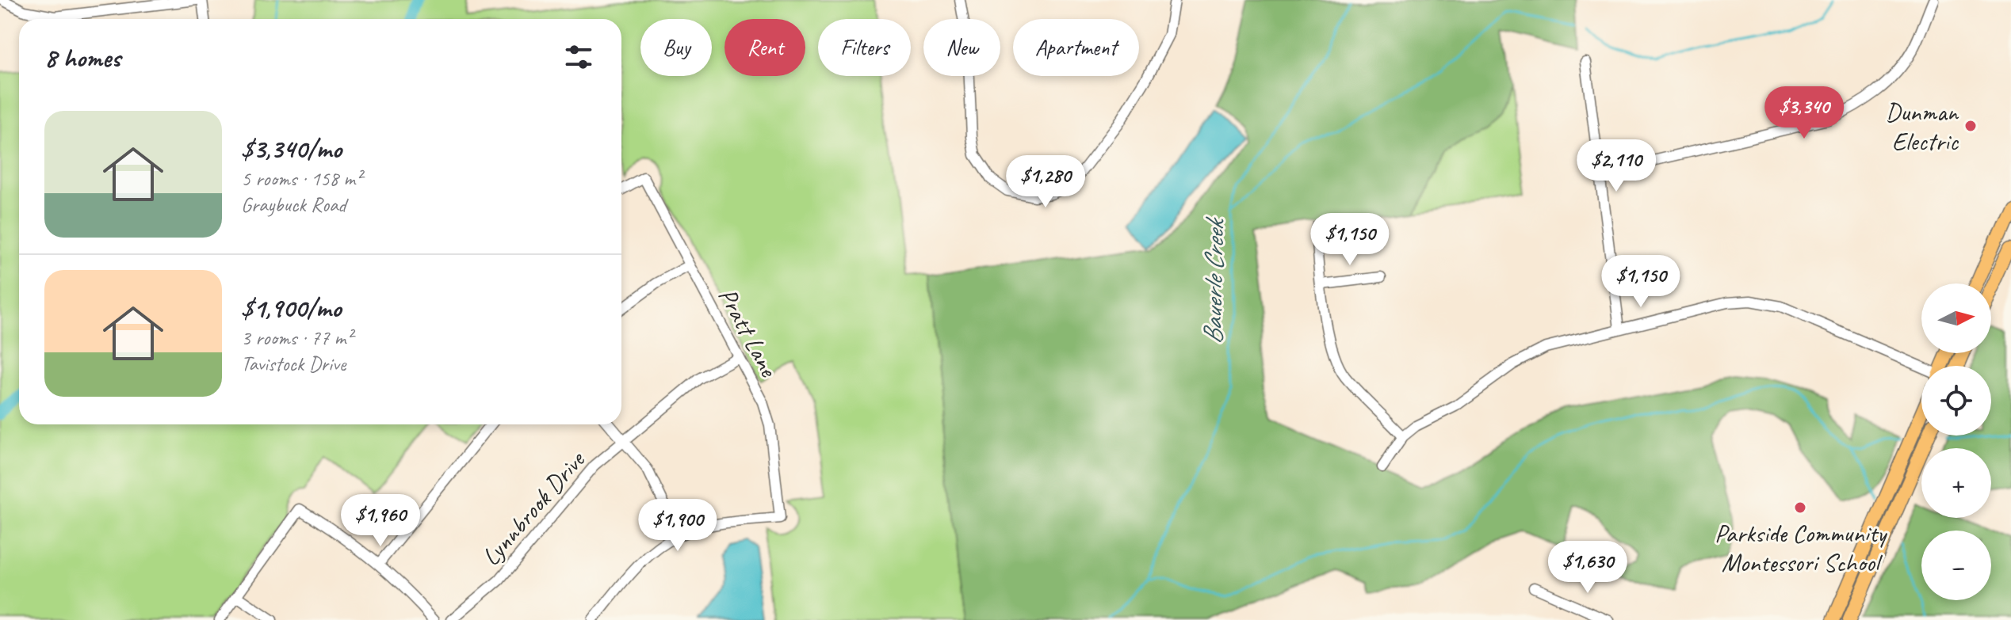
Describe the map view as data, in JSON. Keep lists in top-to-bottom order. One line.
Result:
{"streets":{"street":["Pratt Lane","Lynnbrook Drive"]},"crossings":[["Pratt Lane","Lynnbrook Drive"]],"water":["Bauerle Creek"],"places":["Dunman Electric","Parkside Community Montessori School"],"north":"right","page":{"chip":["Buy","Rent","Filters","New","Apartment"],"heading":"8 homes","price":["$3,340","$2,110","$1,280","$1,150","$1,150","$1,960","$1,900","$1,630"],"list":[{"name":"$3,340/mo","note":"5 rooms · 158 m² · Graybuck Road"},{"name":"$1,900/mo","note":"3 rooms · 77 m² · Tavistock Drive"}],"map_buttons":["+","−"]}}
